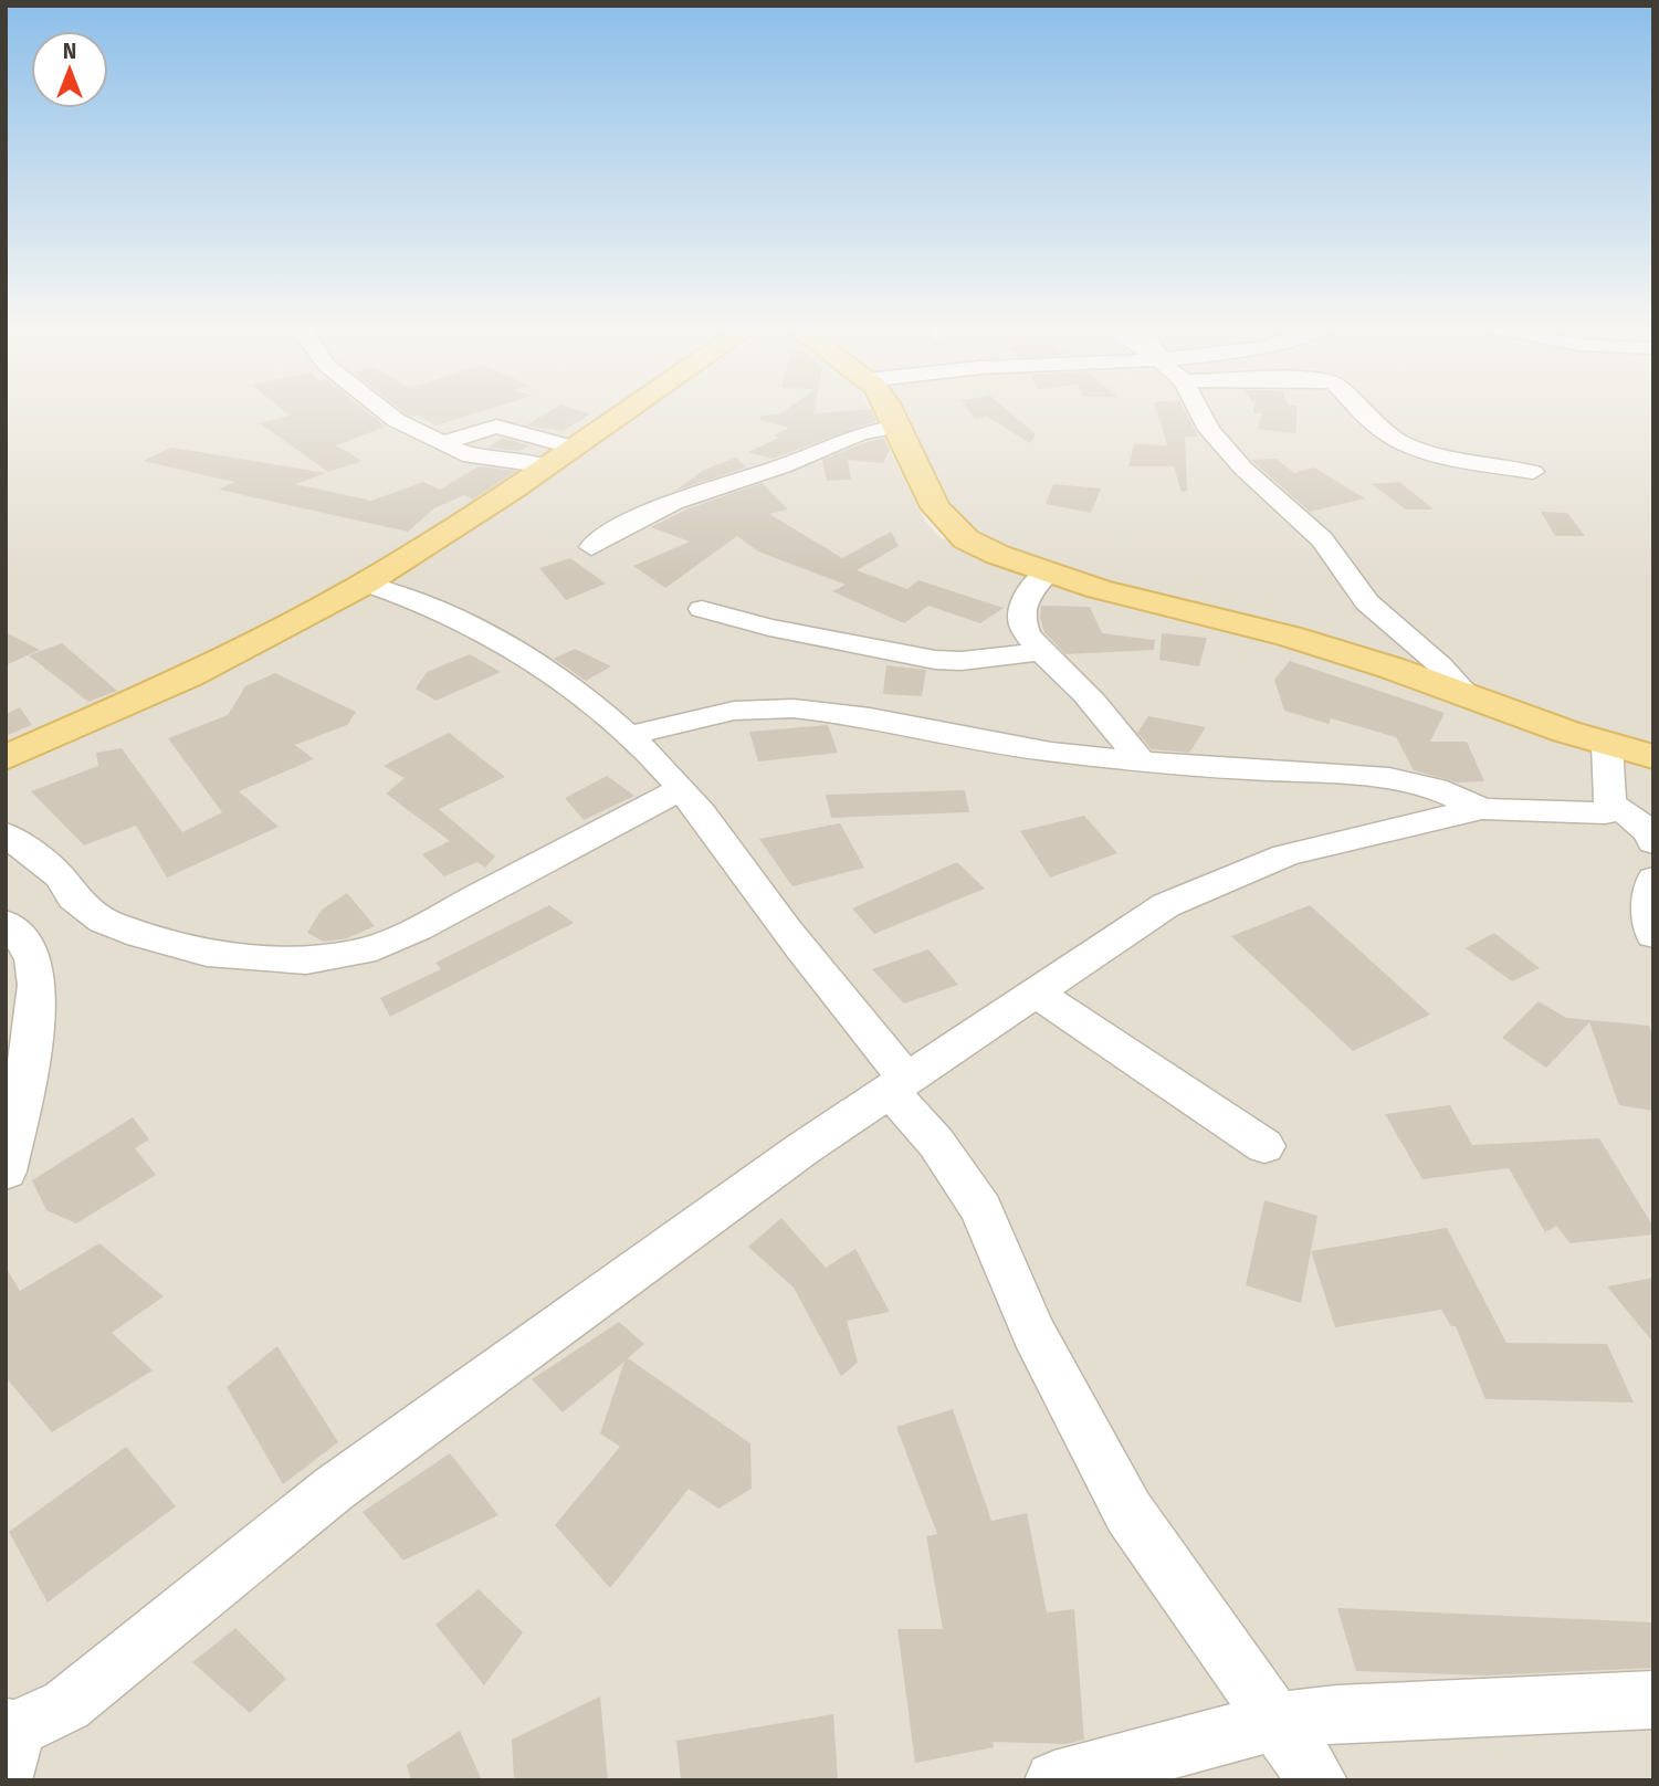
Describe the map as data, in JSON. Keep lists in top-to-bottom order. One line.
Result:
{"north":"top"}
